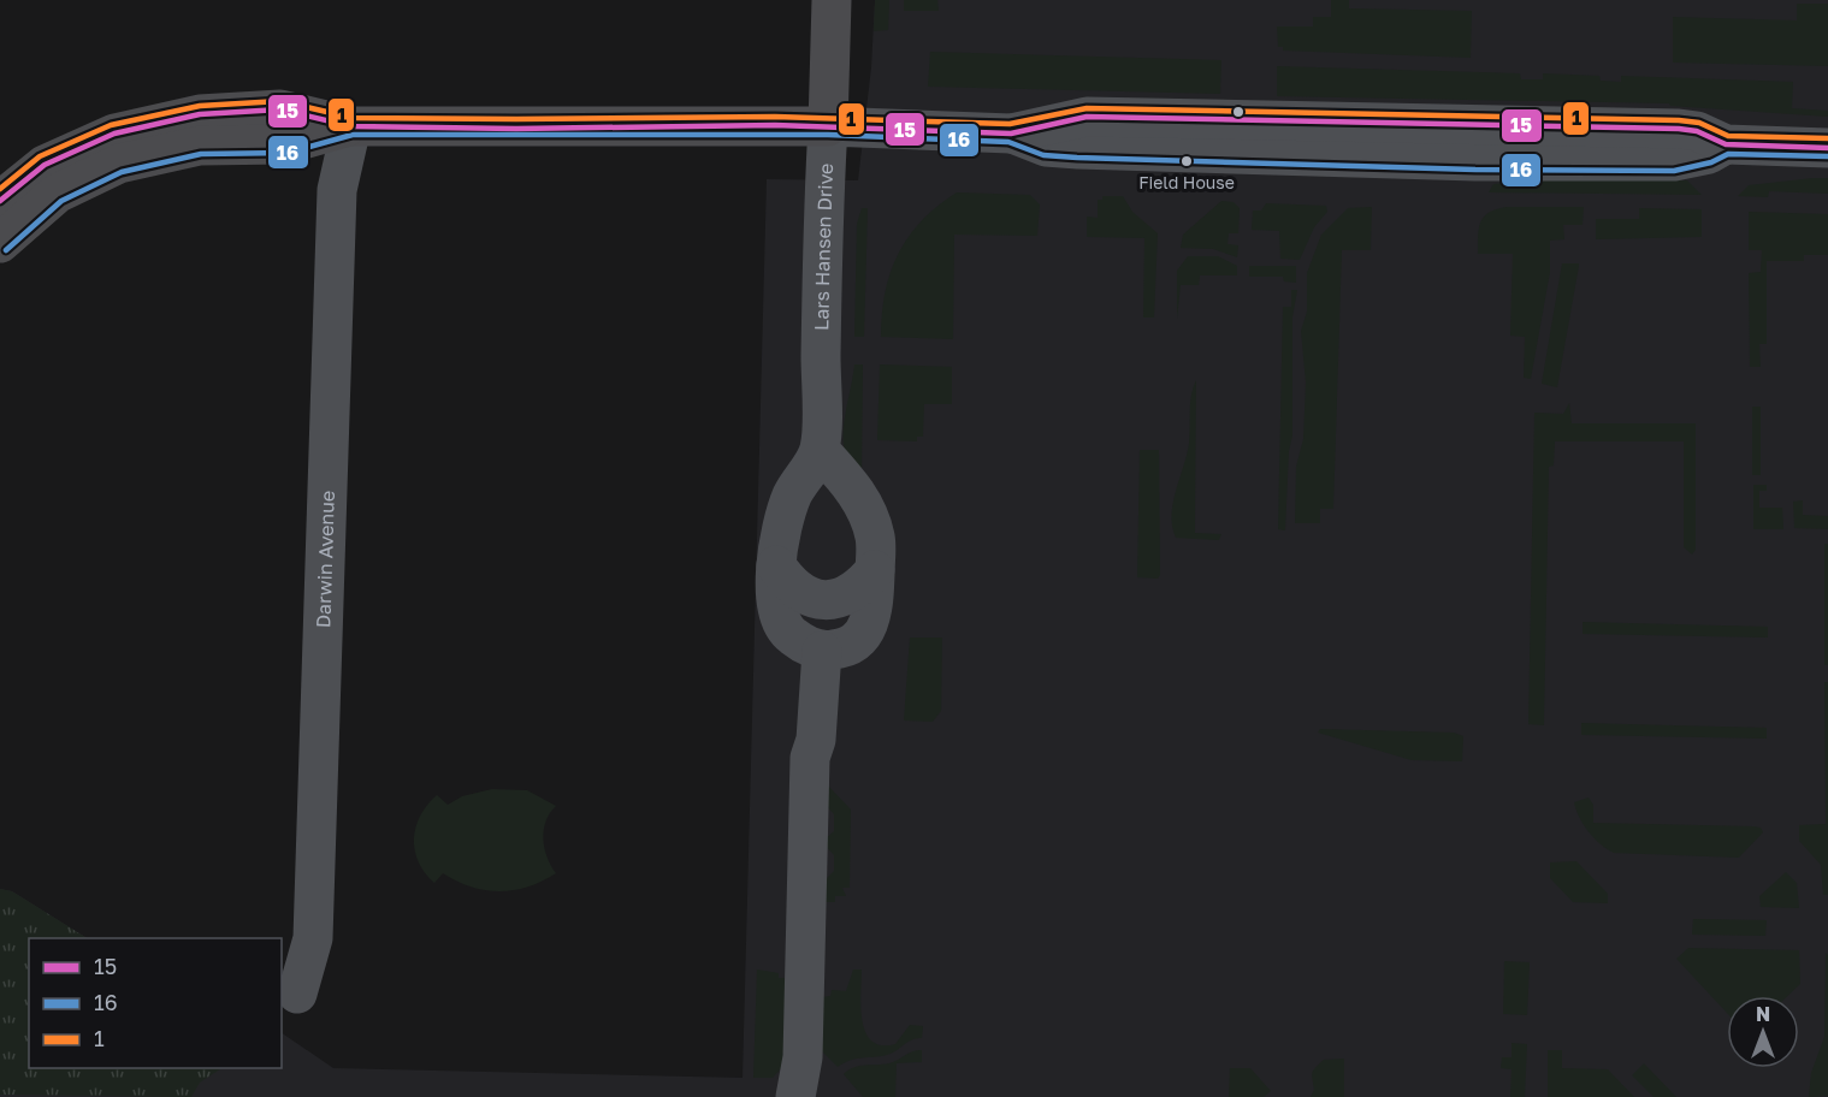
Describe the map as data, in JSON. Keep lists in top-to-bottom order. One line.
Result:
{"streets":{"main road":["Lars Hansen Drive"],"street":["Darwin Avenue"]},"places":["Field House"],"lines":["transit line 1","transit line 15","transit line 16"],"legend":["15","16","1"],"north":"top"}
